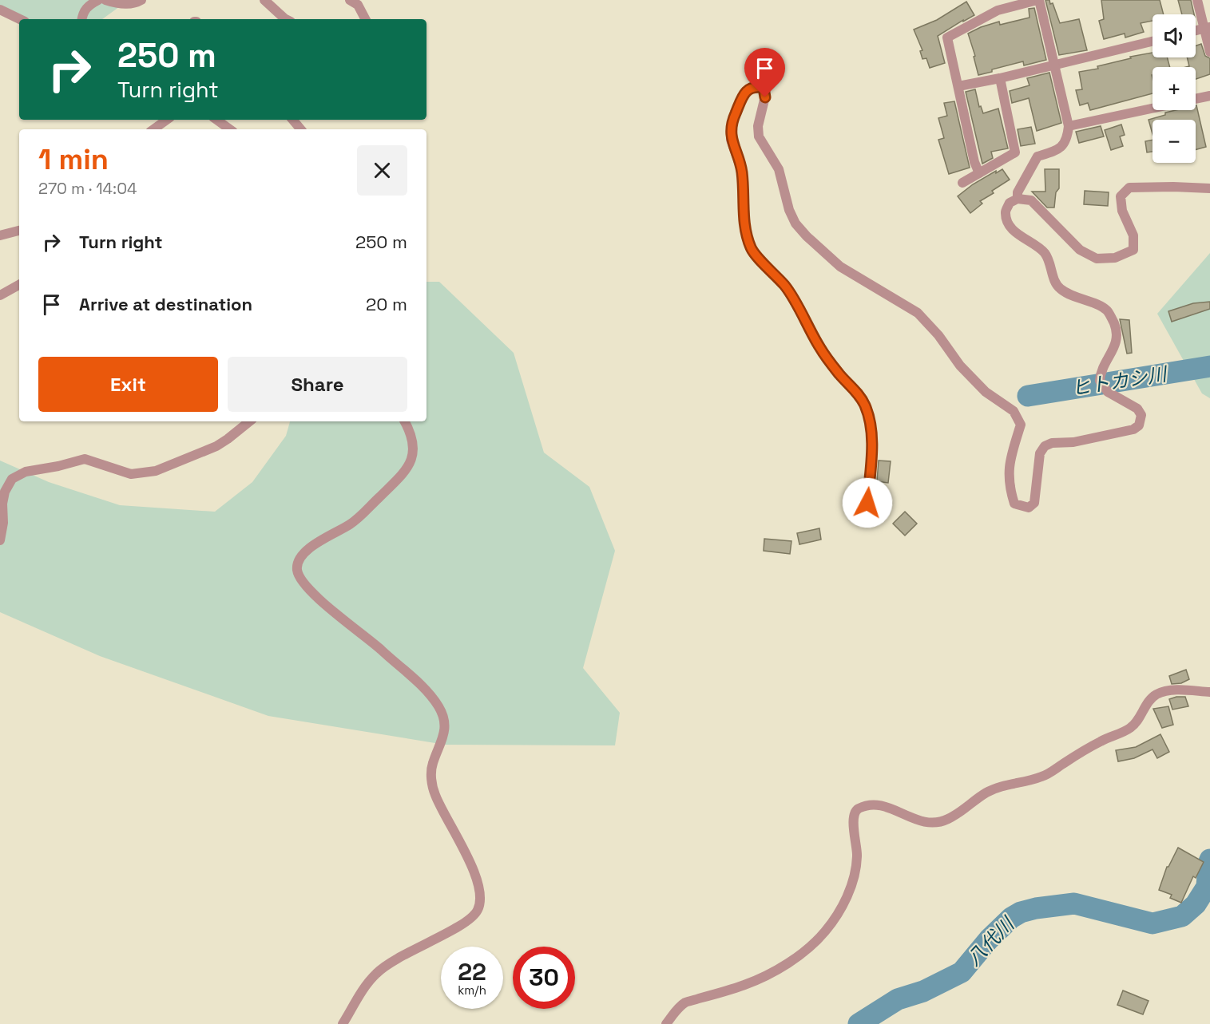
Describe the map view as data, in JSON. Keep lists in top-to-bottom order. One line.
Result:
{"water":["ヒトカシ川","八代川"],"page":{"map_buttons":["+","−"],"turn":["250 m","Turn right"],"heading":["1 min","270 m · 14:04"],"list":[{"name":"Turn right","value":"250 m"},{"name":"Arrive at destination","value":"20 m"}],"buttons":["Exit","Share"],"speed":"22 km/h","limit":"30"}}
